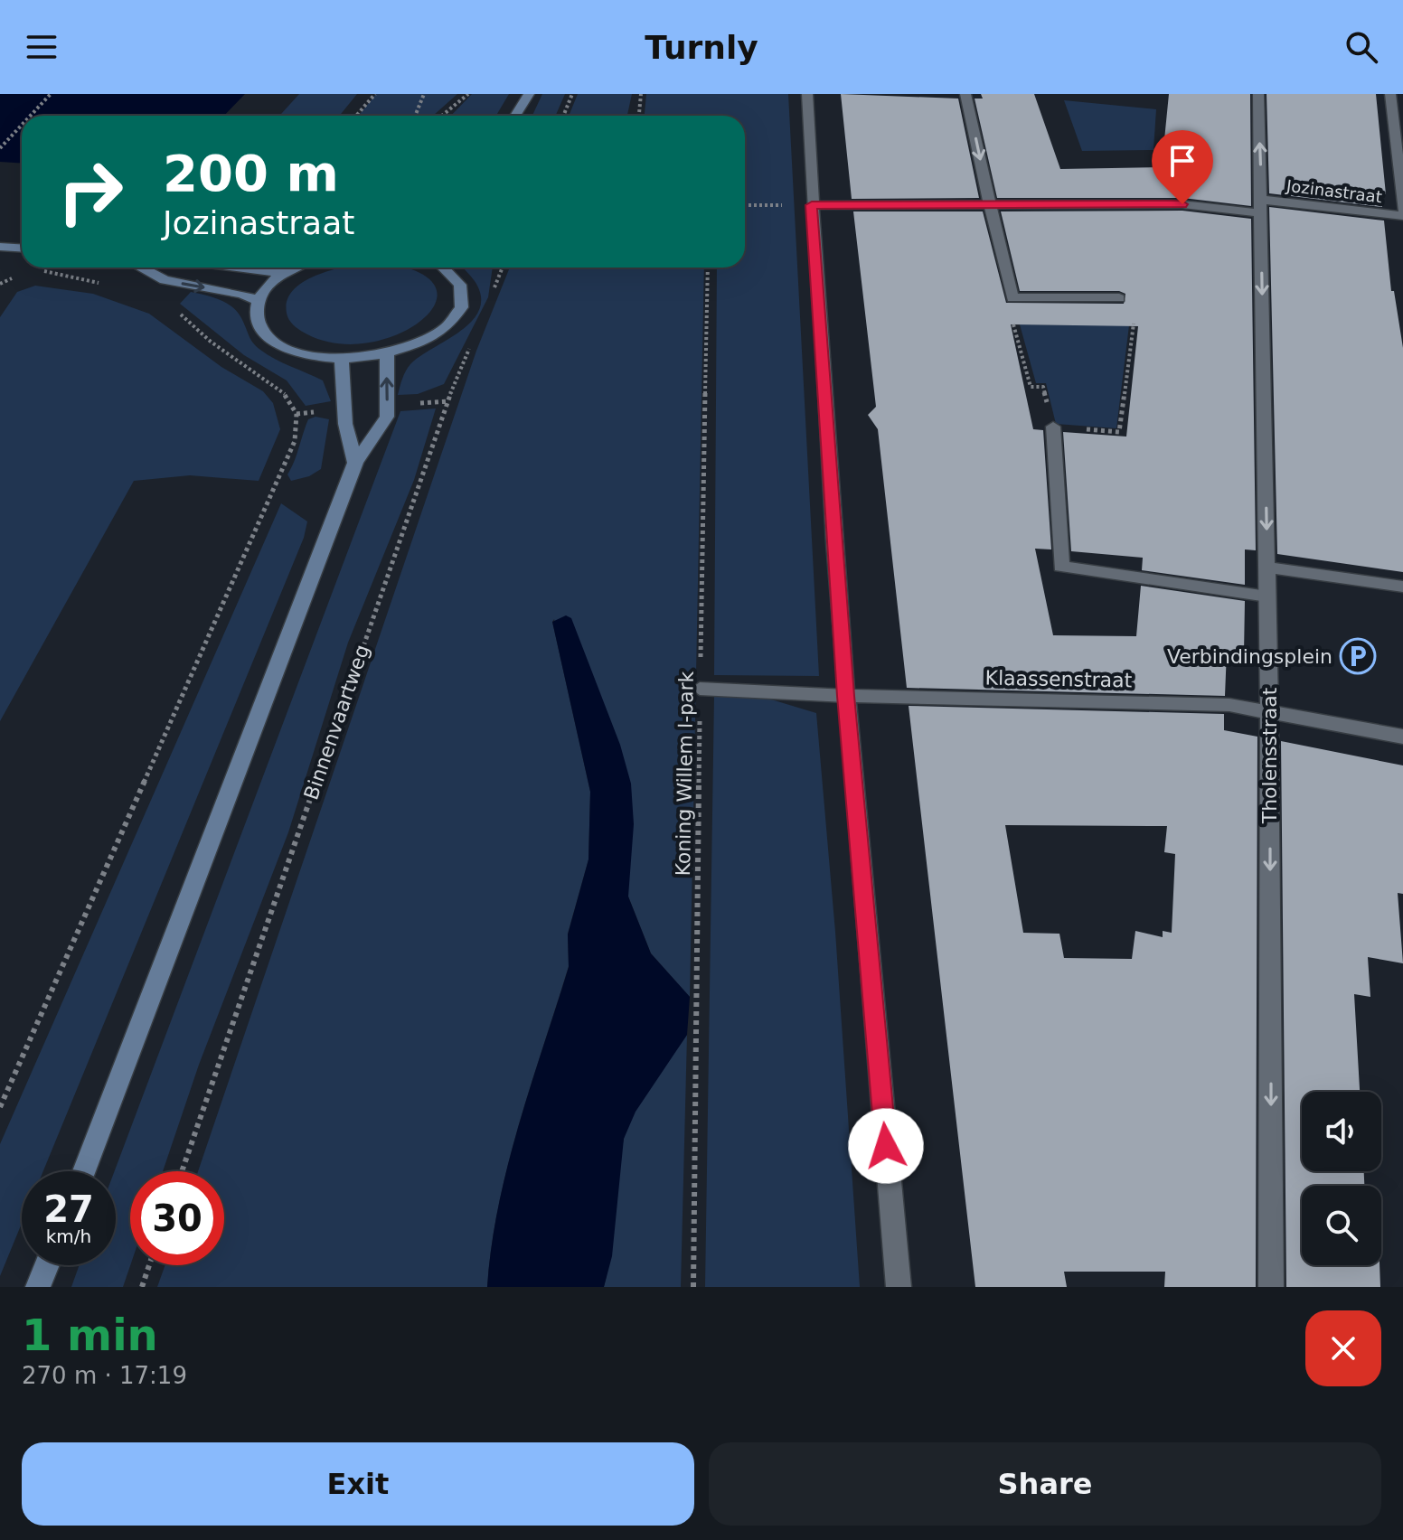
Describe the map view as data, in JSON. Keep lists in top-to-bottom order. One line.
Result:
{"streets":{"street":["Jozinastraat","Klaassenstraat","Tholensstraat"],"path":["Binnenvaartweg","Koning Willem I-park"]},"crossings":[["Jozinastraat","Tholensstraat"],["Klaassenstraat","Tholensstraat"],["Klaassenstraat","Koning Willem I-park"]],"places":{"parking":["Verbindingsplein"]},"page":{"header":"Turnly","turn":["200 m","Jozinastraat"],"speed":"27 km/h","limit":"30","heading":["1 min","270 m · 17:19"],"buttons":["Exit","Share"]}}
